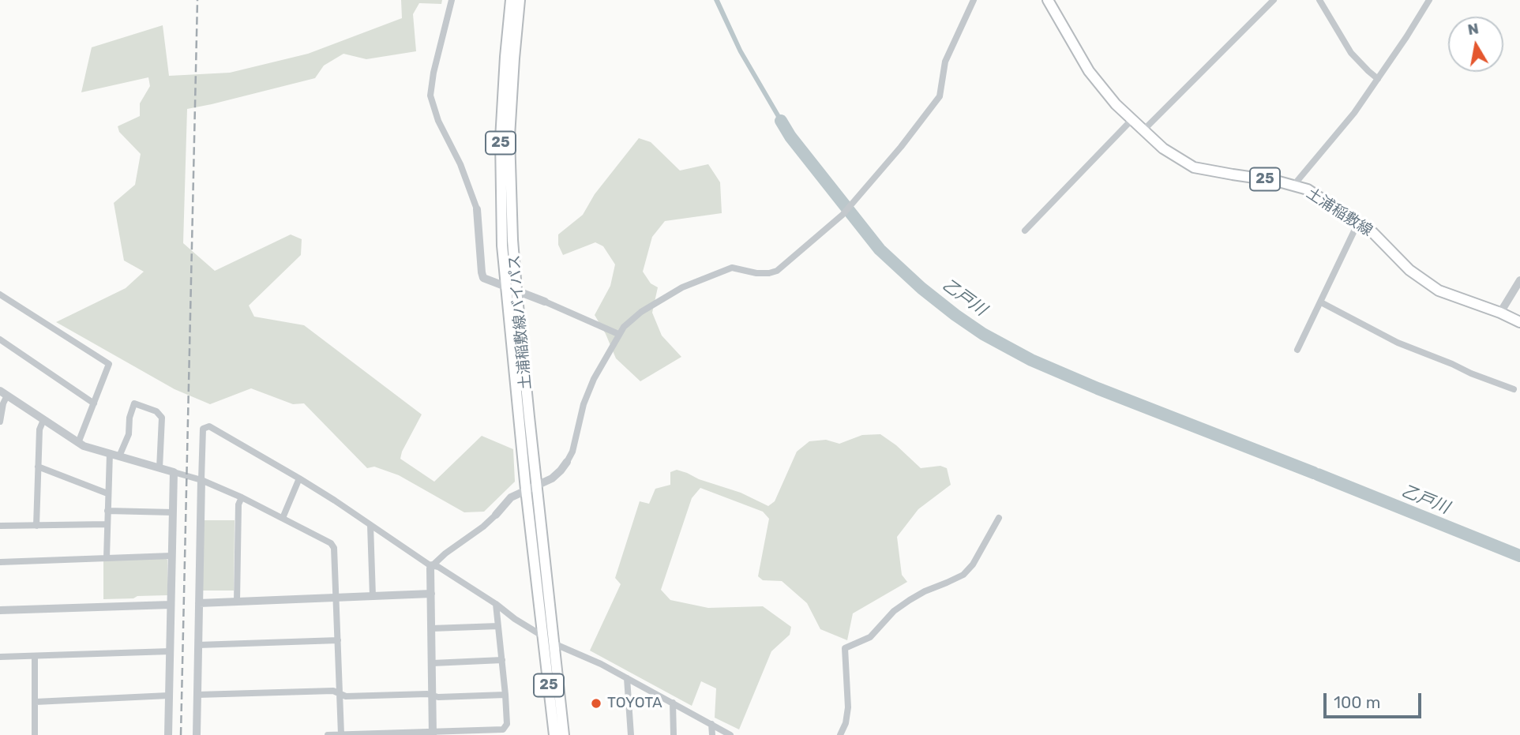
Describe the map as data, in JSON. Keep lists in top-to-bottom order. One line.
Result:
{"streets":{"main road":["25","土浦稲敷線","土浦稲敷線バイパス"]},"crossings":[["25","土浦稲敷線バイパス"]],"water":["乙戸川"],"places":["TOYOTA"],"scale_bar":"100 m","north":"top"}
